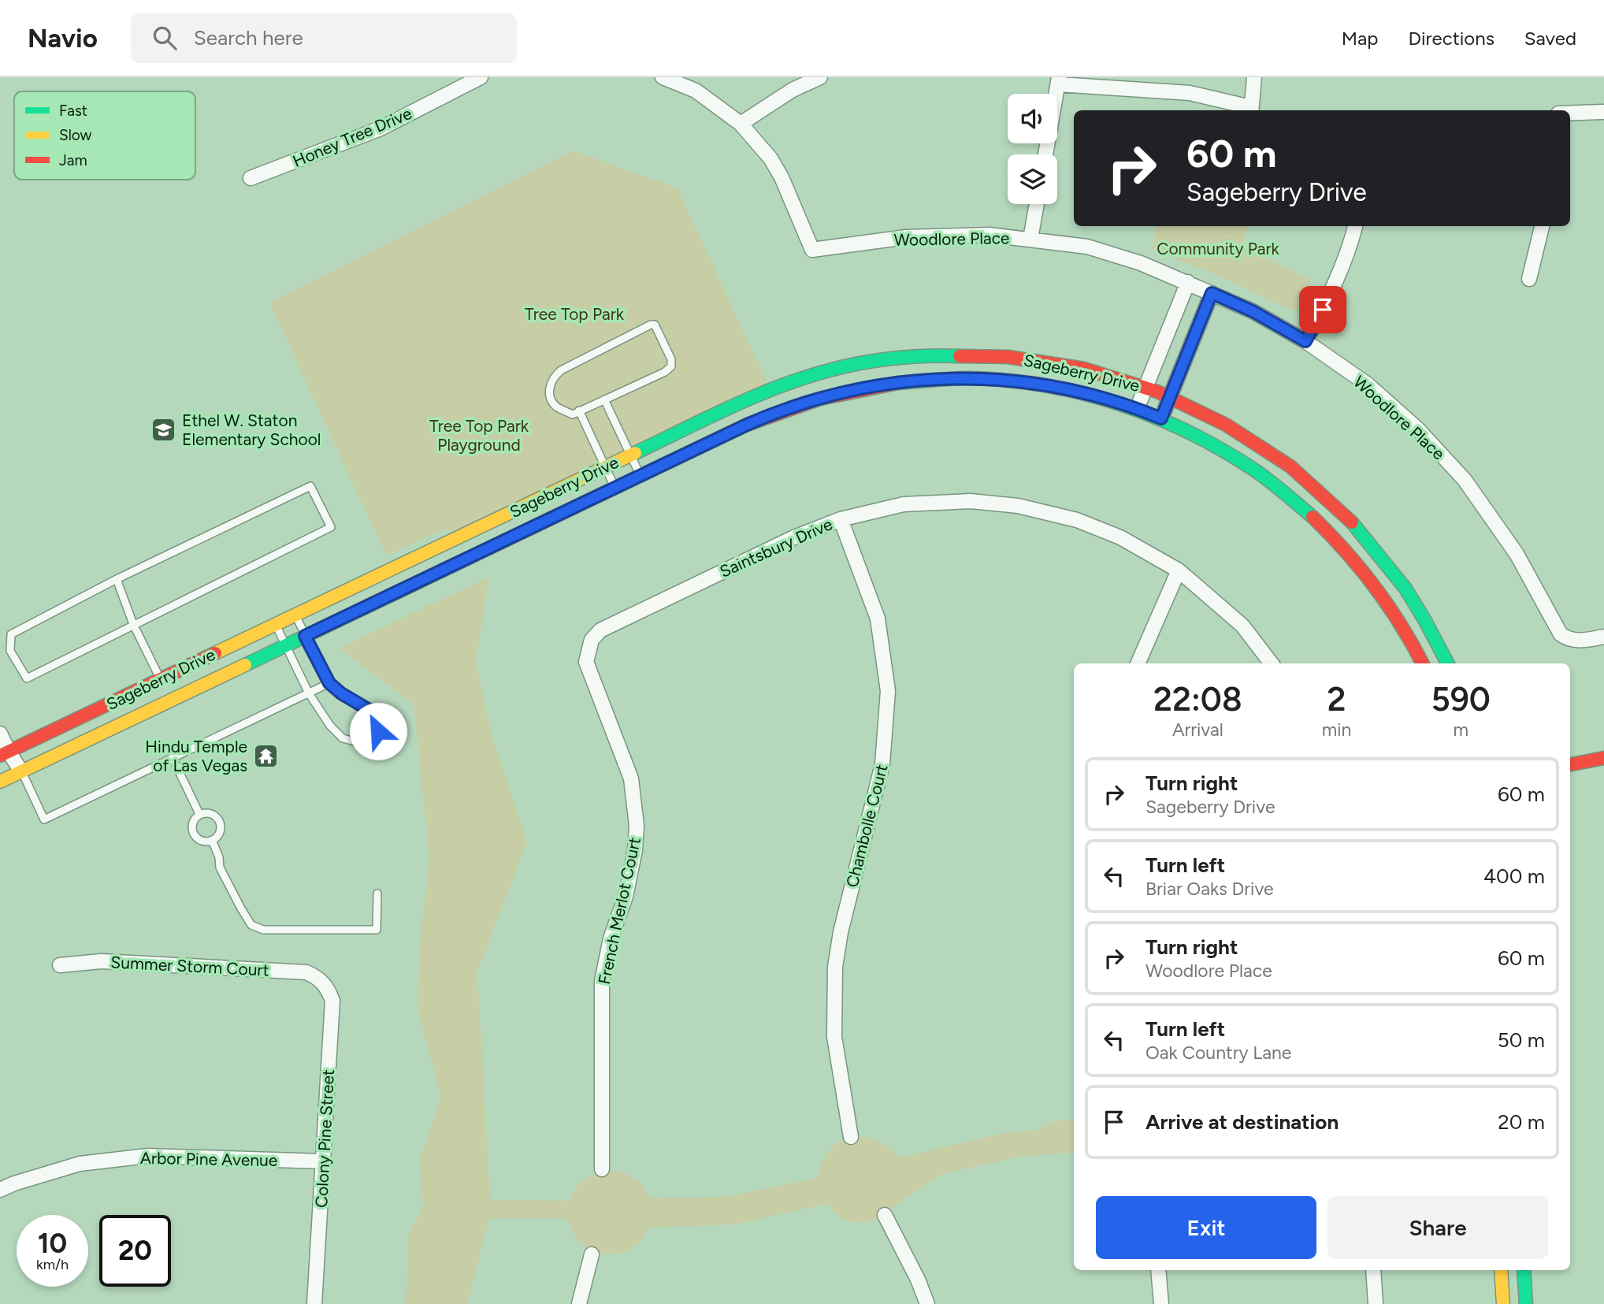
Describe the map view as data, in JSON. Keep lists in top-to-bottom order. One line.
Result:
{"streets":{"street":["Honey Tree Drive","Woodlore Place","Sageberry Drive","Saintsbury Drive","Chambolle Court","French Merlot Court","Summer Storm Court","Colony Pine Street","Arbor Pine Avenue"]},"crossings":[["Saintsbury Drive","Chambolle Court"],["Saintsbury Drive","French Merlot Court"],["Summer Storm Court","Colony Pine Street"],["Colony Pine Street","Arbor Pine Avenue"]],"parks":["Community Park","Tree Top Park","Tree Top Park Playground"],"places":{"school or university":["Ethel W. Staton Elementary School"],"temple":["Hindu Temple of Las Vegas"]},"legend":["Fast","Slow","Jam"],"page":{"header":"Navio","search":"Search here","nav":["Map","Directions","Saved"],"turn":["60 m","Sageberry Drive"],"eta":["22:08","Arrival","2","min","590","m"],"list":[{"name":"Turn right","note":"Sageberry Drive","value":"60 m"},{"name":"Turn left","note":"Briar Oaks Drive","value":"400 m"},{"name":"Turn right","note":"Woodlore Place","value":"60 m"},{"name":"Turn left","note":"Oak Country Lane","value":"50 m"},{"name":"Arrive at destination","value":"20 m"}],"buttons":["Exit","Share"],"speed":"10 km/h","limit":"20"}}
